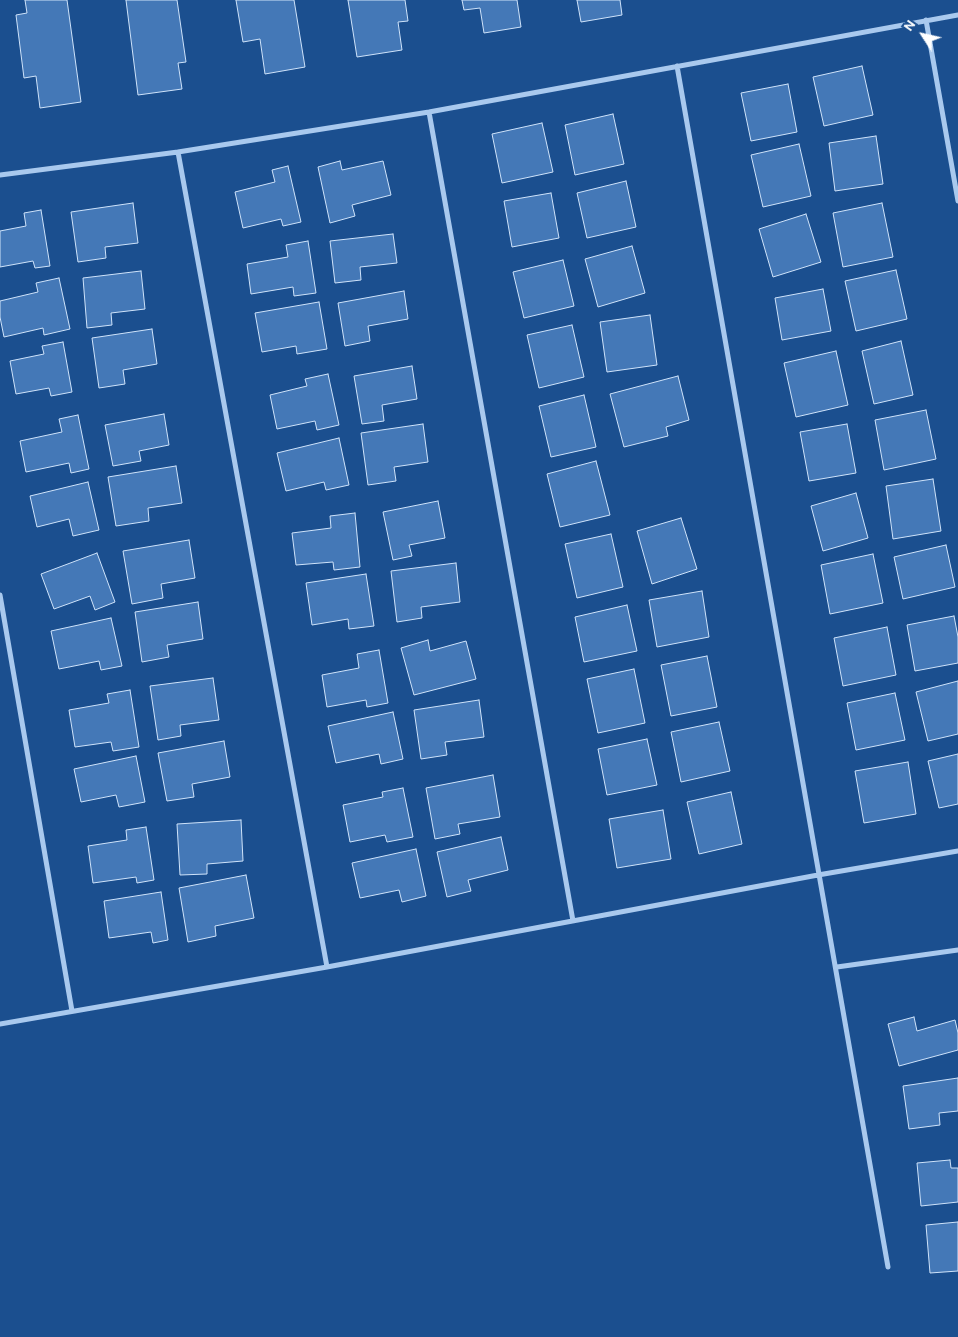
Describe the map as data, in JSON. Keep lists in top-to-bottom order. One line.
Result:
{"north":"top left"}
